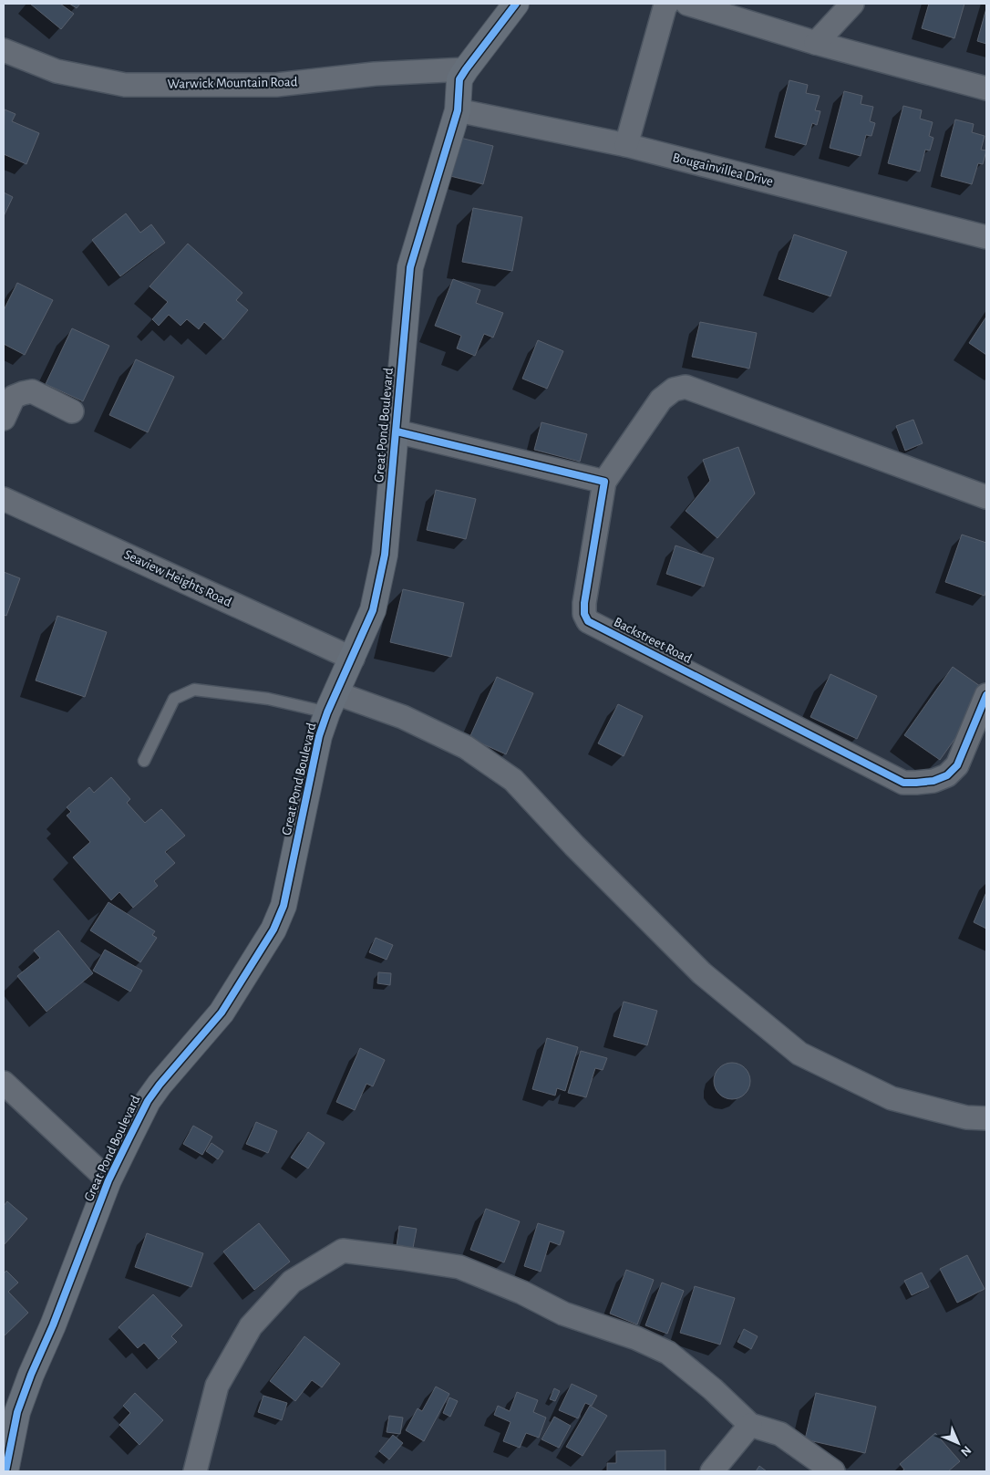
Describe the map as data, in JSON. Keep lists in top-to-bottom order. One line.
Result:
{"streets":{"street":["Warwick Mountain Road","Bougainvillea Drive","Great Pond Boulevard","Seaview Heights Road","Backstreet Road"]},"crossings":[["Warwick Mountain Road","Great Pond Boulevard"],["Bougainvillea Drive","Great Pond Boulevard"],["Great Pond Boulevard","Seaview Heights Road"]],"north":"bottom right"}
